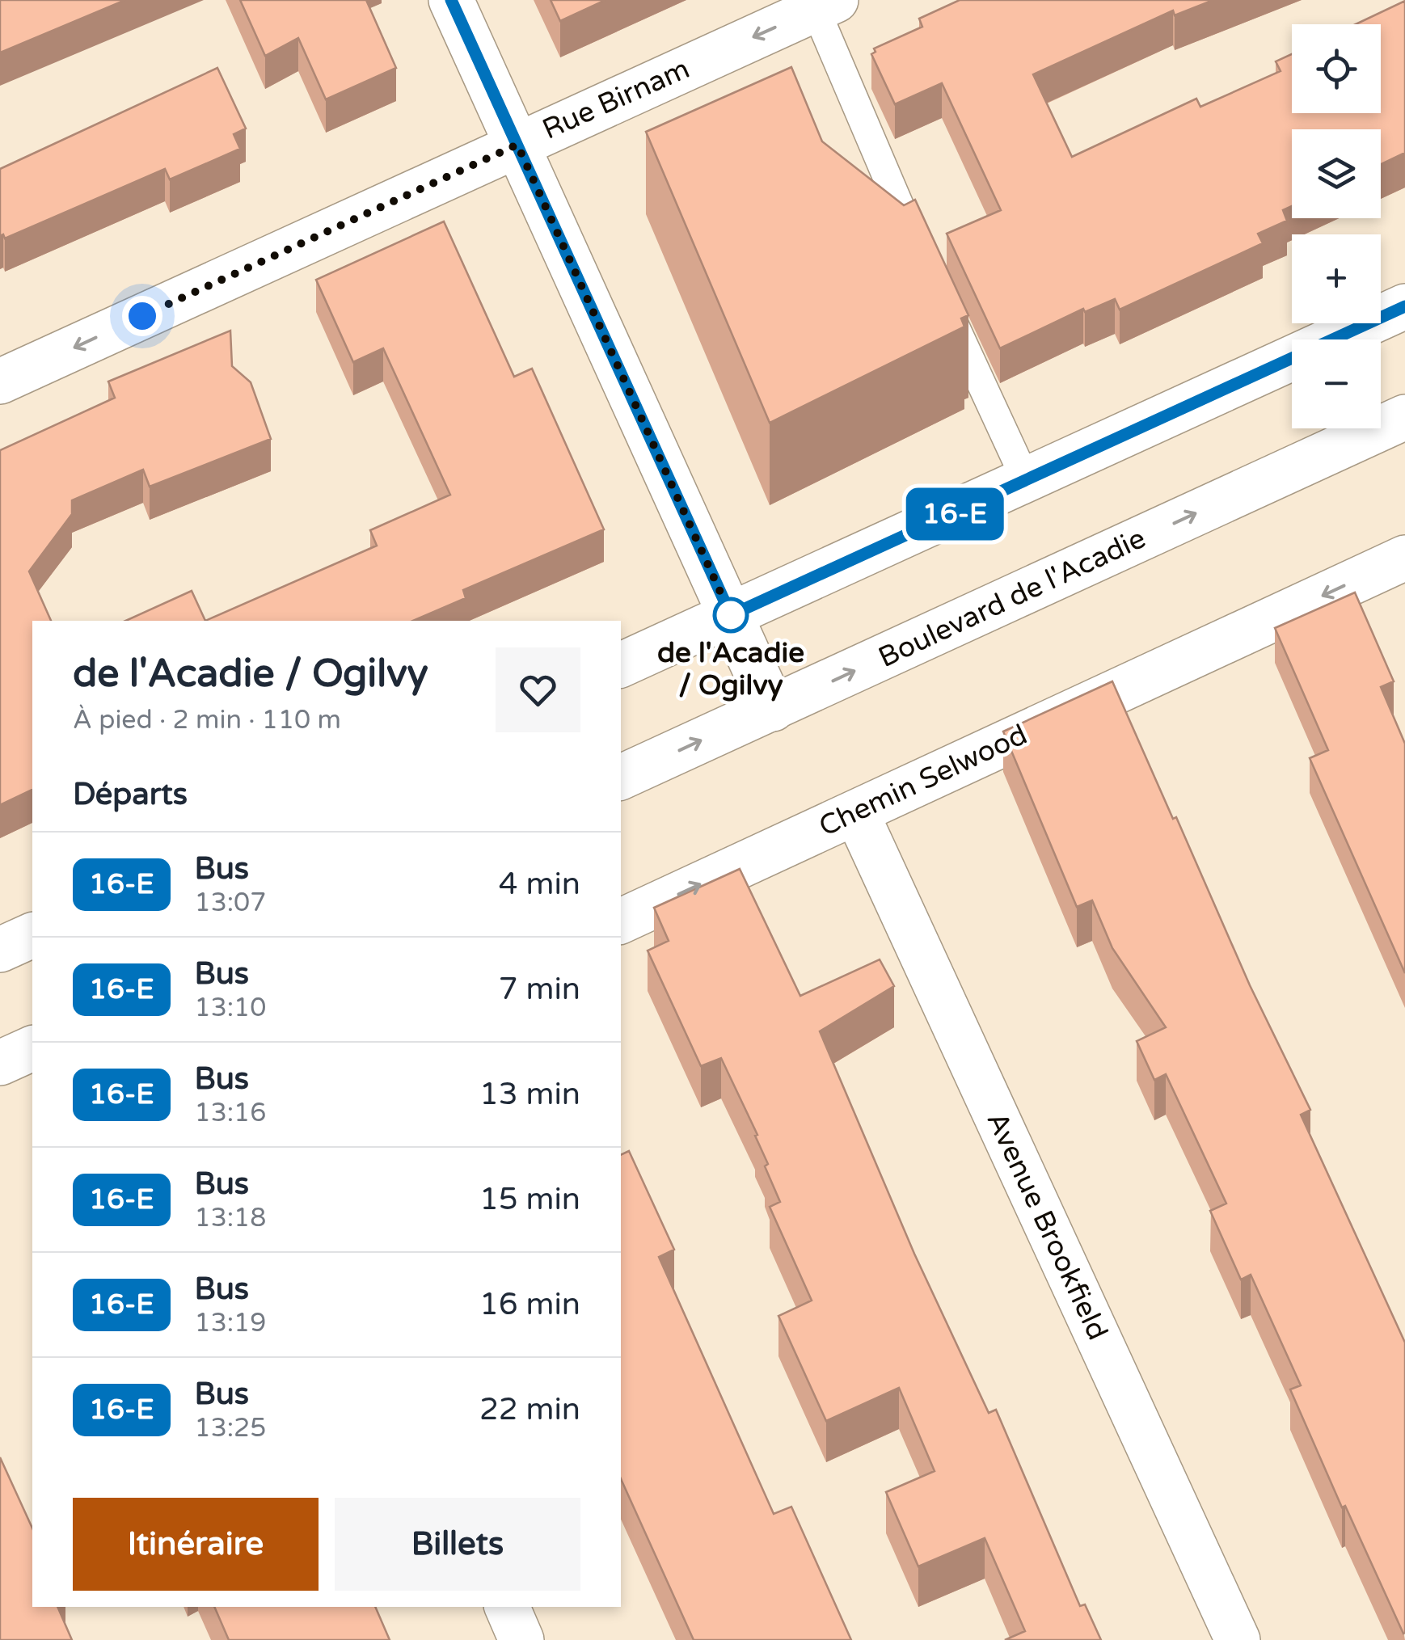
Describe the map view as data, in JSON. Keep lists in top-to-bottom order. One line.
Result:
{"streets":{"street":["Rue Birnam","Boulevard de l'Acadie","Chemin Selwood","Avenue Brookfield"]},"crossings":[["Chemin Selwood","Avenue Brookfield"]],"one_way":["Rue Birnam"],"places":["de l'Acadie / Ogilvy"],"lines":["bus line 16-E"],"page":{"on_map":"16-E","map_buttons":["+","−"],"heading":[["de l'Acadie / Ogilvy","À pied · 2 min · 110 m"],"Départs"],"list":[{"mark":"16-E","name":"Bus","note":"13:07","value":"4 min"},{"mark":"16-E","name":"Bus","note":"13:10","value":"7 min"},{"mark":"16-E","name":"Bus","note":"13:16","value":"13 min"},{"mark":"16-E","name":"Bus","note":"13:18","value":"15 min"},{"mark":"16-E","name":"Bus","note":"13:19","value":"16 min"},{"mark":"16-E","name":"Bus","note":"13:25","value":"22 min"}],"buttons":["Itinéraire","Billets"]}}
